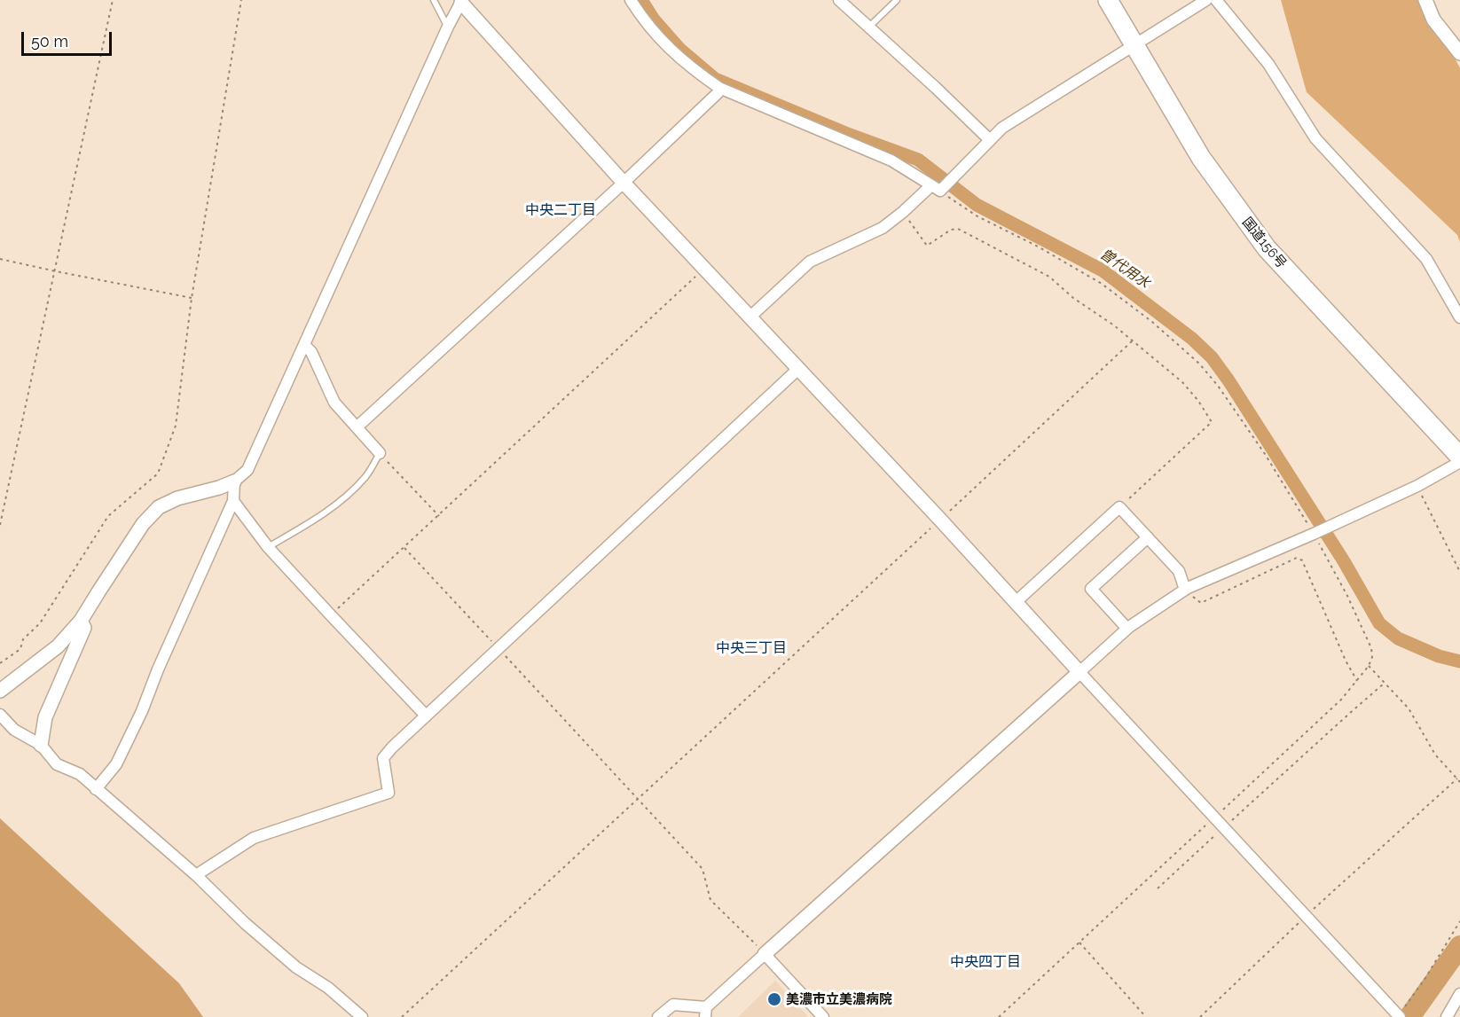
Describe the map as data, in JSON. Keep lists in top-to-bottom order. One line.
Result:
{"streets":{"highway":["国道156号"]},"districts":["中央二丁目","中央三丁目","中央四丁目"],"water":["曽代用水"],"places":["美濃市立美濃病院"],"scale_bar":"50 m"}
